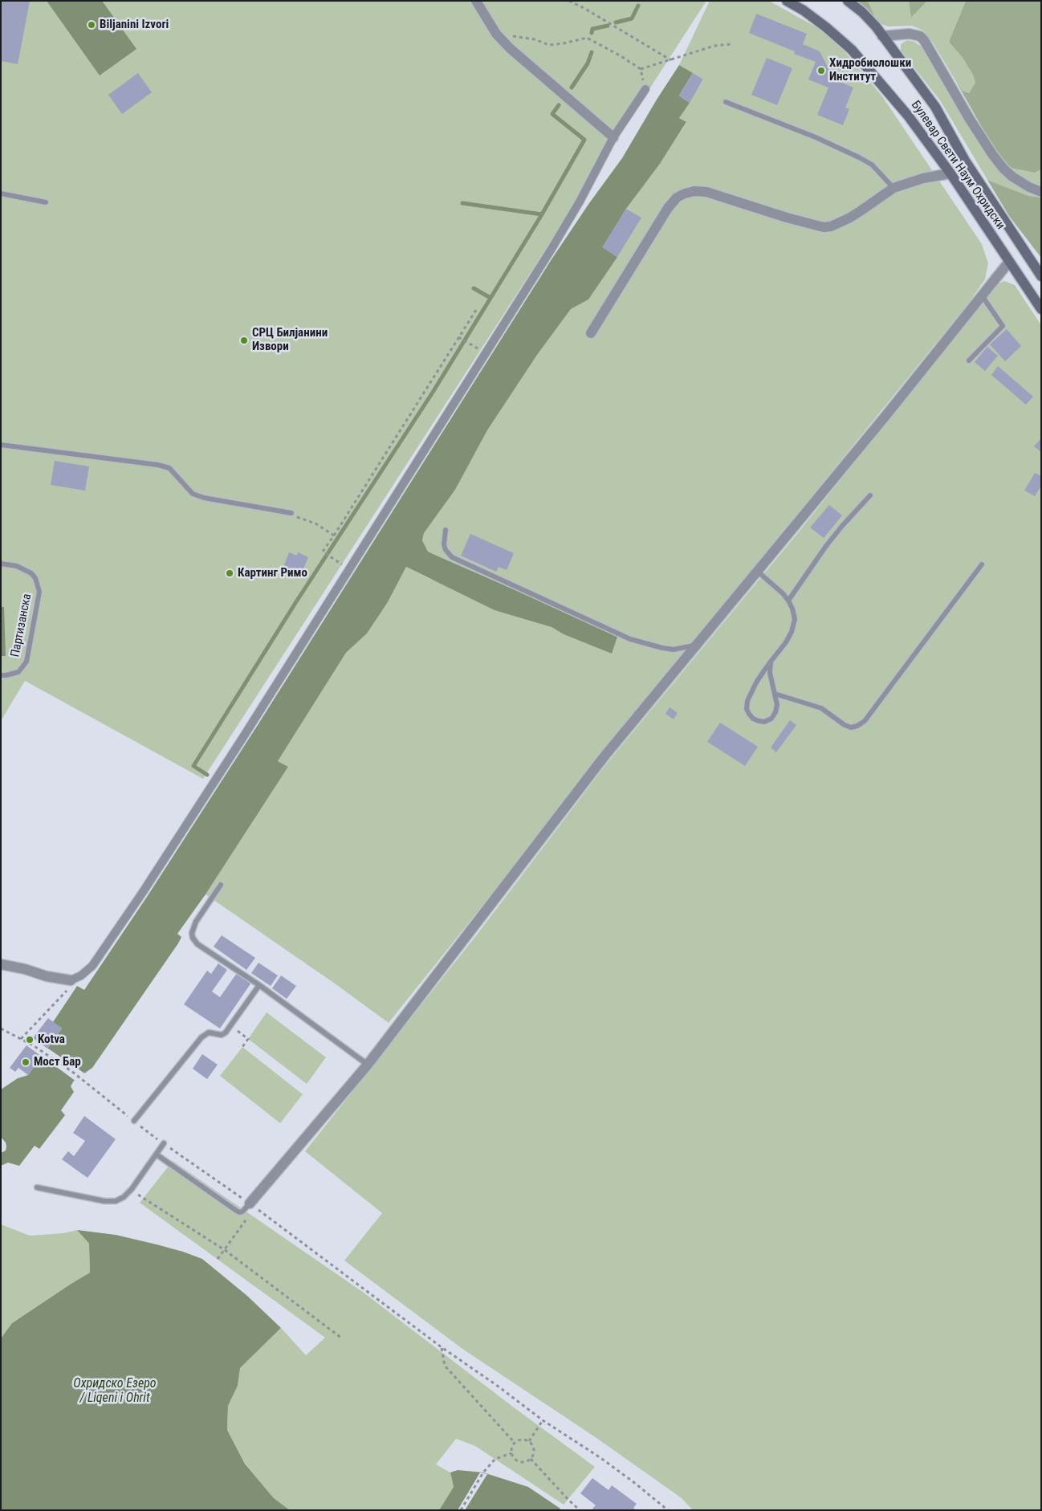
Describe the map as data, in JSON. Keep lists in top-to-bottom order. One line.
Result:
{"streets":{"main road":["Булевар Свети Наум Охридски"],"lane":["Партизанска"]},"water":["Охридско Езеро / Liqeni i Ohrit"],"places":["Biljanini Izvori","Хидробиолошки Институт","СРЦ Билјанини Извори","Картинг Римо","Kotva","Мост Бар"]}
